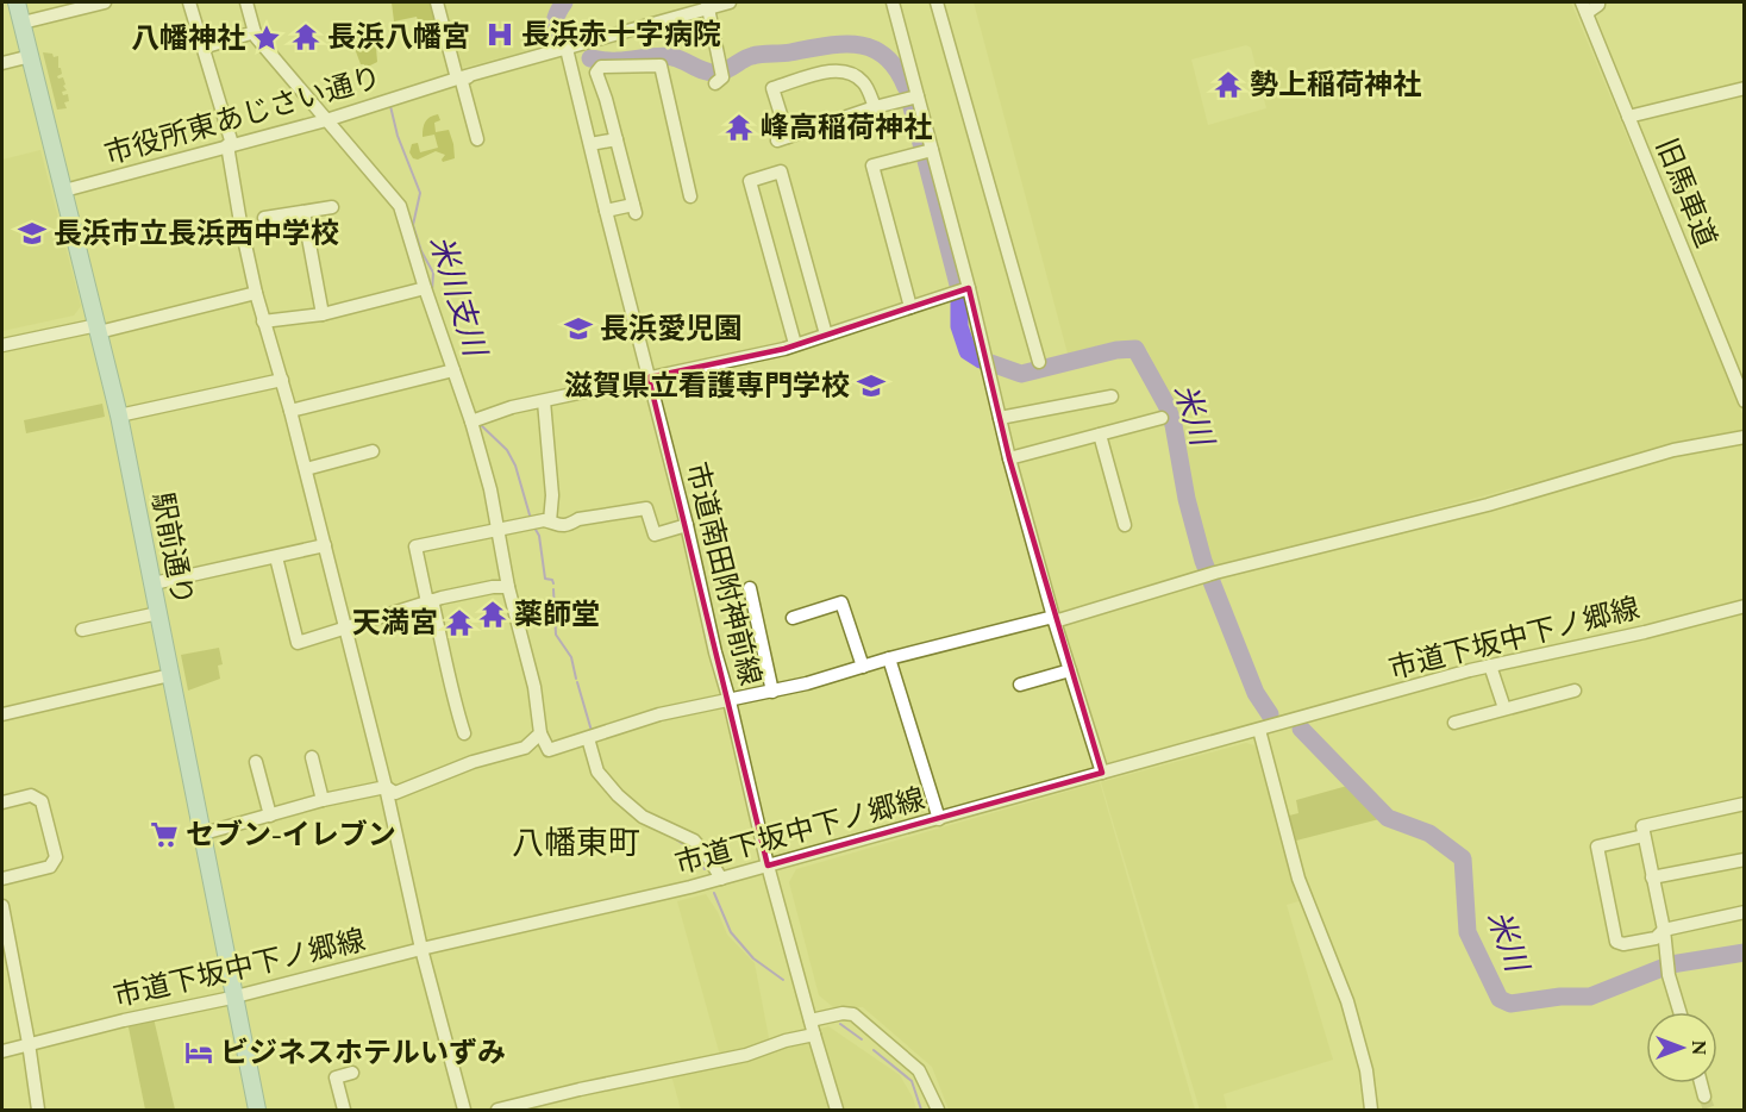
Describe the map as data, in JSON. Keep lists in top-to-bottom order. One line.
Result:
{"streets":{"main road":["駅前通り"],"street":["市役所東あじさい通り","旧馬車道","市道南田附神前線","市道下坂中下ノ郷線"]},"crossings":[["市役所東あじさい通り","駅前通り"],["市役所東あじさい通り","市道南田附神前線"],["駅前通り","市道下坂中下ノ郷線"],["市道南田附神前線","市道下坂中下ノ郷線"]],"districts":["八幡東町"],"water":["米川支川","米川"],"places":{"hospital":["長浜赤十字病院"],"temple":["長浜八幡宮","勢上稲荷神社","峰高稲荷神社","薬師堂","天満宮"],"place":["八幡神社"],"school or university":["長浜市立長浜西中学校","長浜愛児園","滋賀県立看護専門学校"],"supermarket":["セブン-イレブン"],"hotel":["ビジネスホテルいずみ"]},"north":"right"}
